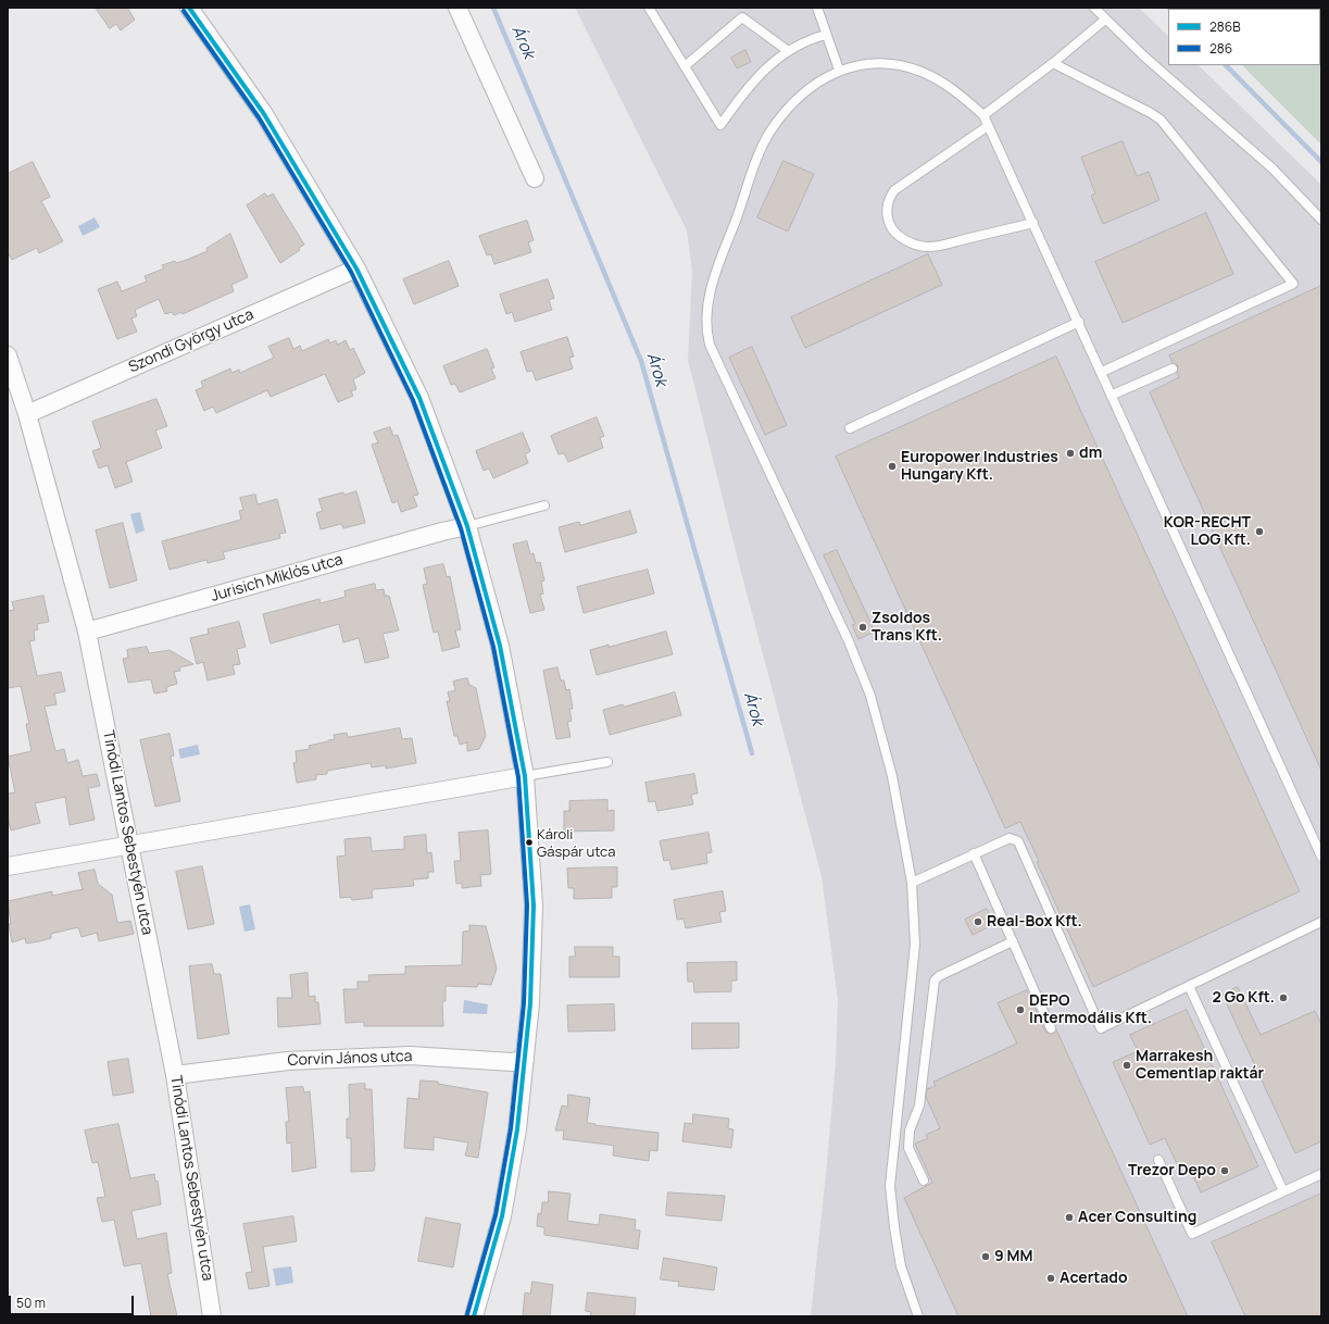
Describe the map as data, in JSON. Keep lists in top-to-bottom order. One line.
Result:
{"streets":{"street":["Szondi György utca","Jurisich Miklós utca","Tinódi Lantos Sebestyén utca","Corvin János utca"]},"crossings":[["Szondi György utca","Tinódi Lantos Sebestyén utca"],["Jurisich Miklós utca","Tinódi Lantos Sebestyén utca"],["Tinódi Lantos Sebestyén utca","Corvin János utca"]],"water":["Árok"],"places":["dm","Europower Industries Hungary Kft.","KOR-RECHT LOG Kft.","Zsoldos Trans Kft.","Károli Gáspár utca","Real-Box Kft.","2 Go Kft.","DEPO Intermodális Kft.","Marrakesh Cementlap raktár","Trezor Depo","Acer Consulting","9 MM","Acertado"],"lines":["transit line 286B","transit line 286"],"legend":["286B","286"],"scale_bar":"50 m"}
